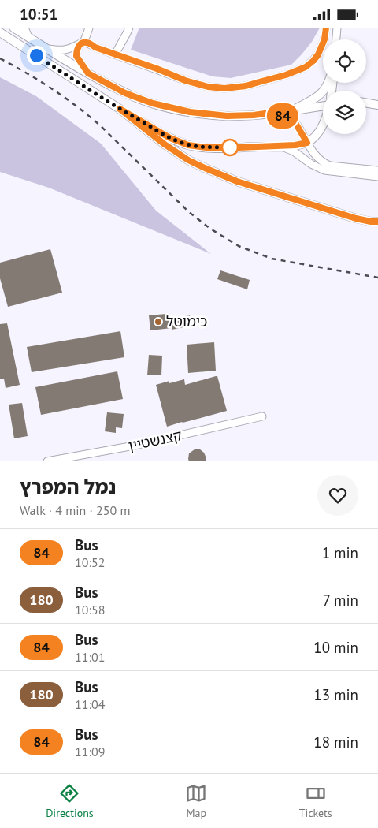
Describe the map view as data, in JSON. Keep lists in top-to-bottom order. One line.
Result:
{"streets":{"street":["קצנשטיין"]},"places":["כימוטל"],"lines":["bus line 84"],"page":{"status":"10:51","on_map":"84","heading":["נמל המפרץ","Walk · 4 min · 250 m"],"list":[{"mark":"84","name":"Bus","note":"10:52","value":"1 min"},{"mark":"180","name":"Bus","note":"10:58","value":"7 min"},{"mark":"84","name":"Bus","note":"11:01","value":"10 min"},{"mark":"180","name":"Bus","note":"11:04","value":"13 min"},{"mark":"84","name":"Bus","note":"11:09","value":"18 min"}],"tabs":["Directions","Map","Tickets"]}}
